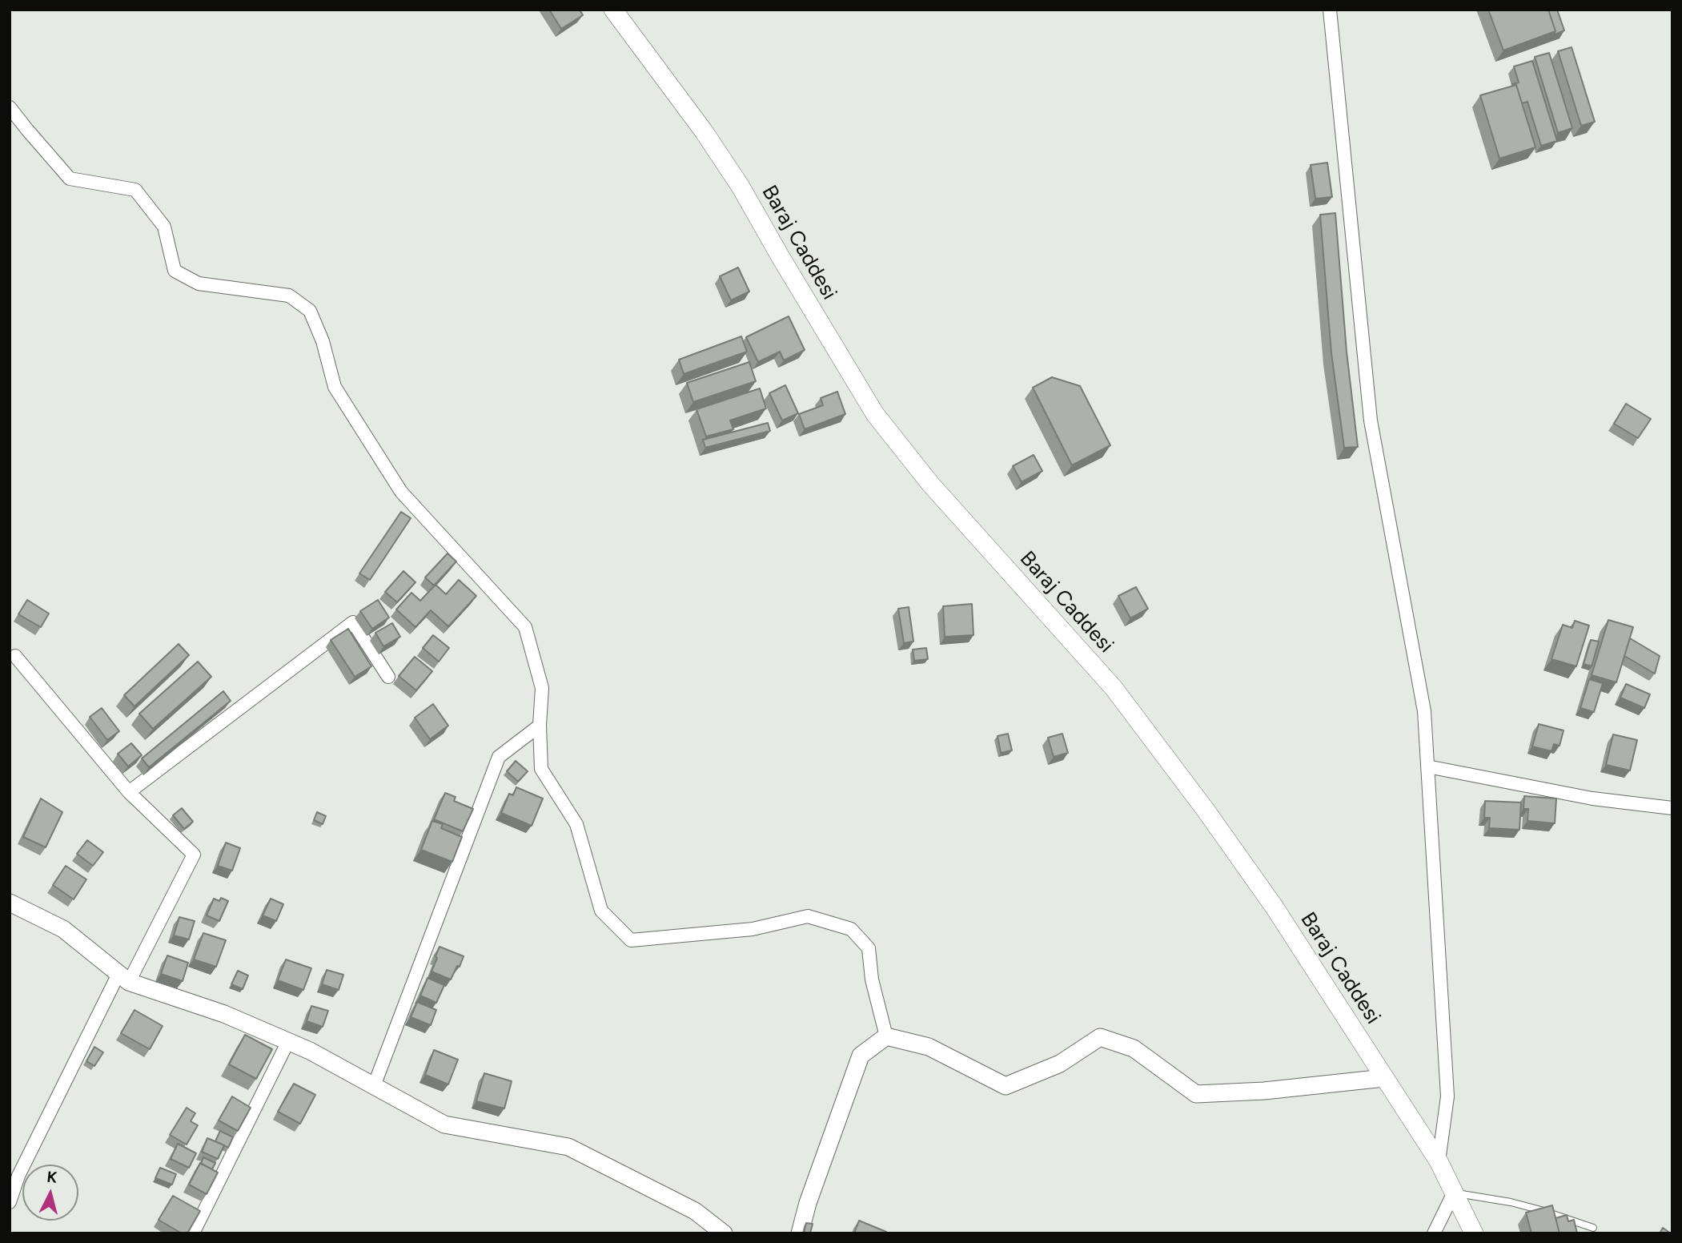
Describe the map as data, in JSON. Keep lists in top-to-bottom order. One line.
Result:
{"streets":{"main road":["Baraj Caddesi"]},"north":"top"}
